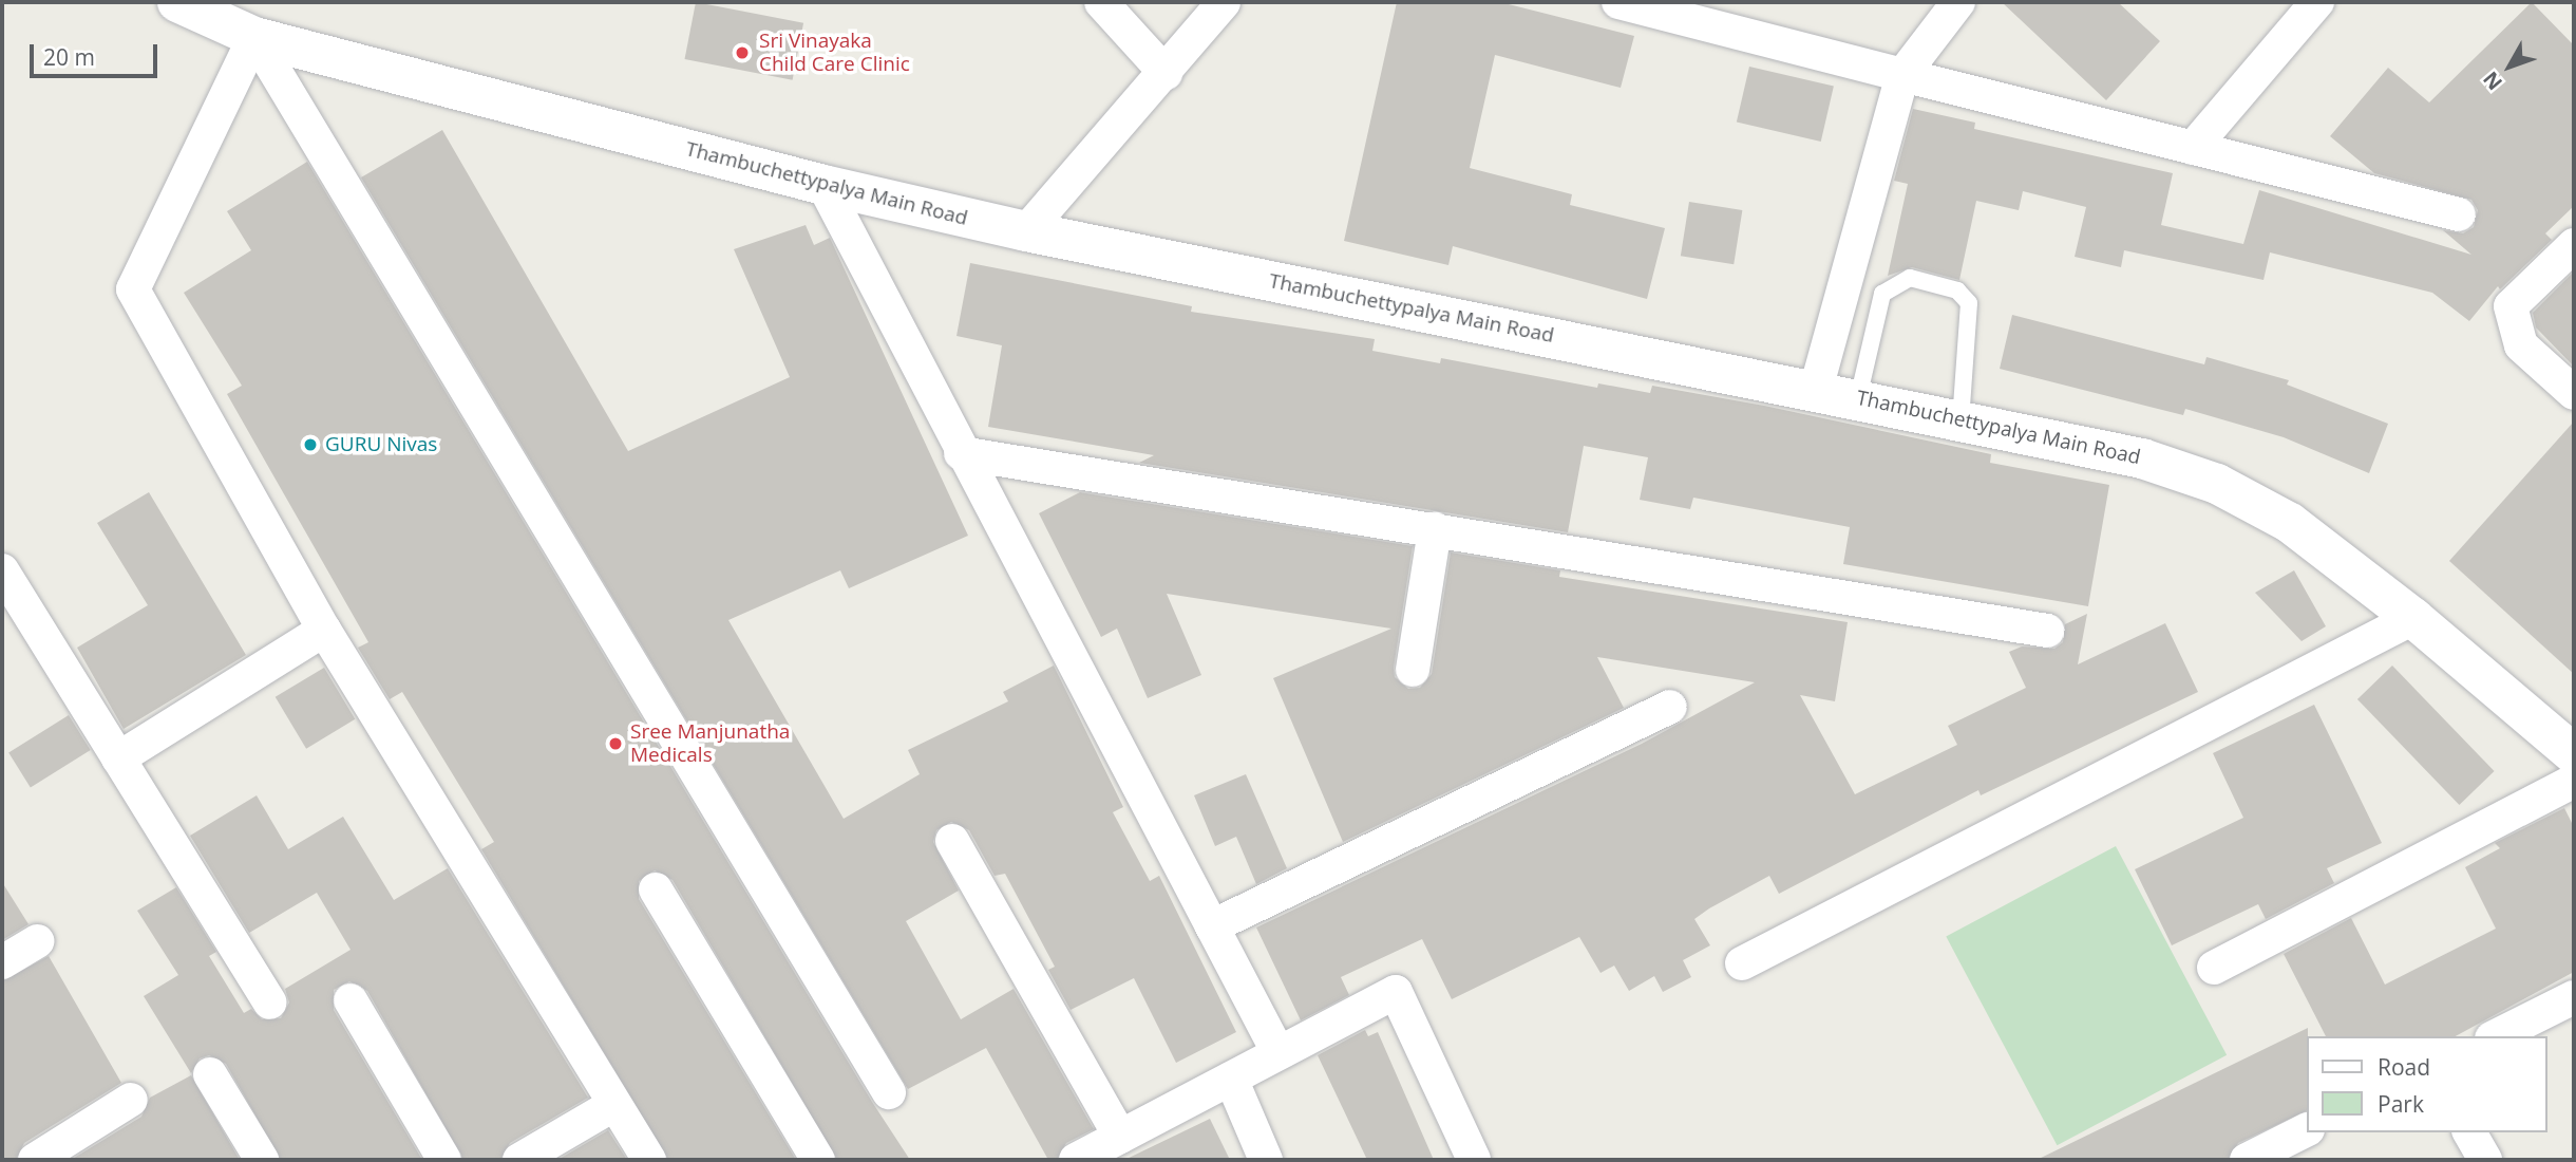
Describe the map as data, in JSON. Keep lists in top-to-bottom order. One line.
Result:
{"streets":{"main road":["Thambuchettypalya Main Road"]},"places":["Sri Vinayaka Child Care Clinic","GURU Nivas","Sree Manjunatha Medicals"],"legend":["Road","Park"],"scale_bar":"20 m","north":"bottom left"}
